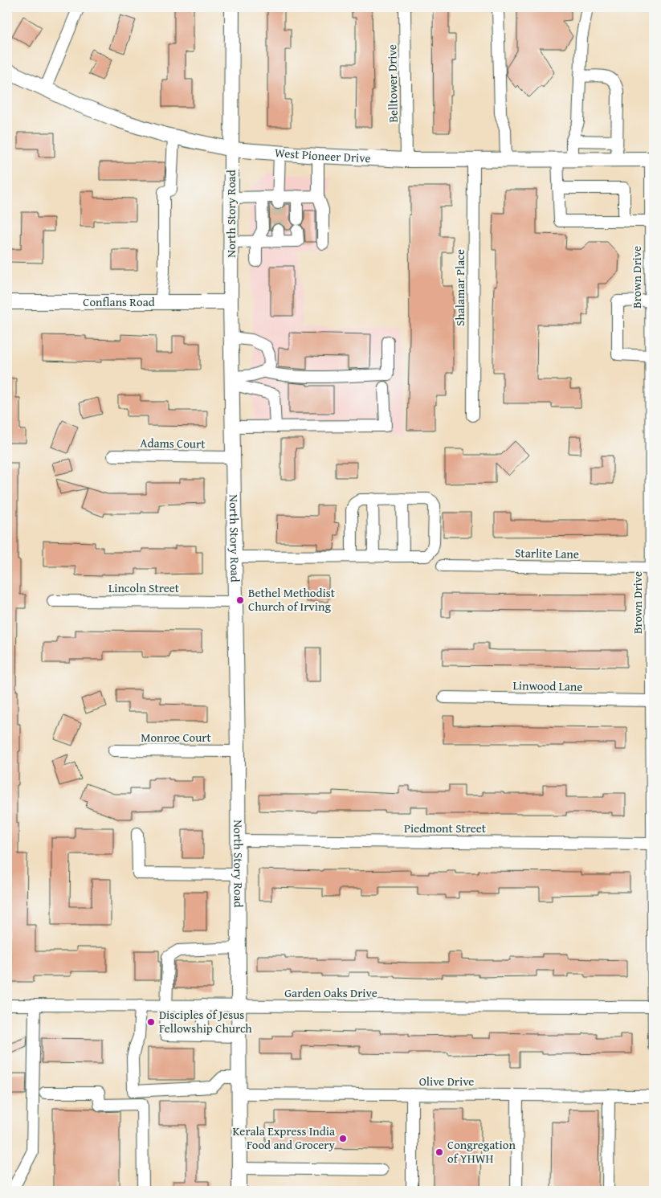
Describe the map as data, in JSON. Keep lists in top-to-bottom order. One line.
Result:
{"streets":{"main road":["West Pioneer Drive","North Story Road","Conflans Road"],"street":["Belltower Drive","Brown Drive","Shalamar Place","Adams Court","Starlite Lane","Lincoln Street","Linwood Lane","Monroe Court","Piedmont Street","Garden Oaks Drive","Olive Drive"]},"crossings":[["Belltower Drive","West Pioneer Drive"],["West Pioneer Drive","North Story Road"],["West Pioneer Drive","Brown Drive"],["West Pioneer Drive","Shalamar Place"],["North Story Road","Conflans Road"],["North Story Road","Adams Court"],["North Story Road","Lincoln Street"],["North Story Road","Monroe Court"],["North Story Road","Piedmont Street"],["North Story Road","Garden Oaks Drive"],["North Story Road","Olive Drive"],["Brown Drive","Starlite Lane"],["Brown Drive","Linwood Lane"],["Brown Drive","Piedmont Street"],["Brown Drive","Garden Oaks Drive"]],"places":["Bethel Methodist Church of Irving","Disciples of Jesus Fellowship Church","Kerala Express India Food and Grocery","Congregation of YHWH"]}
